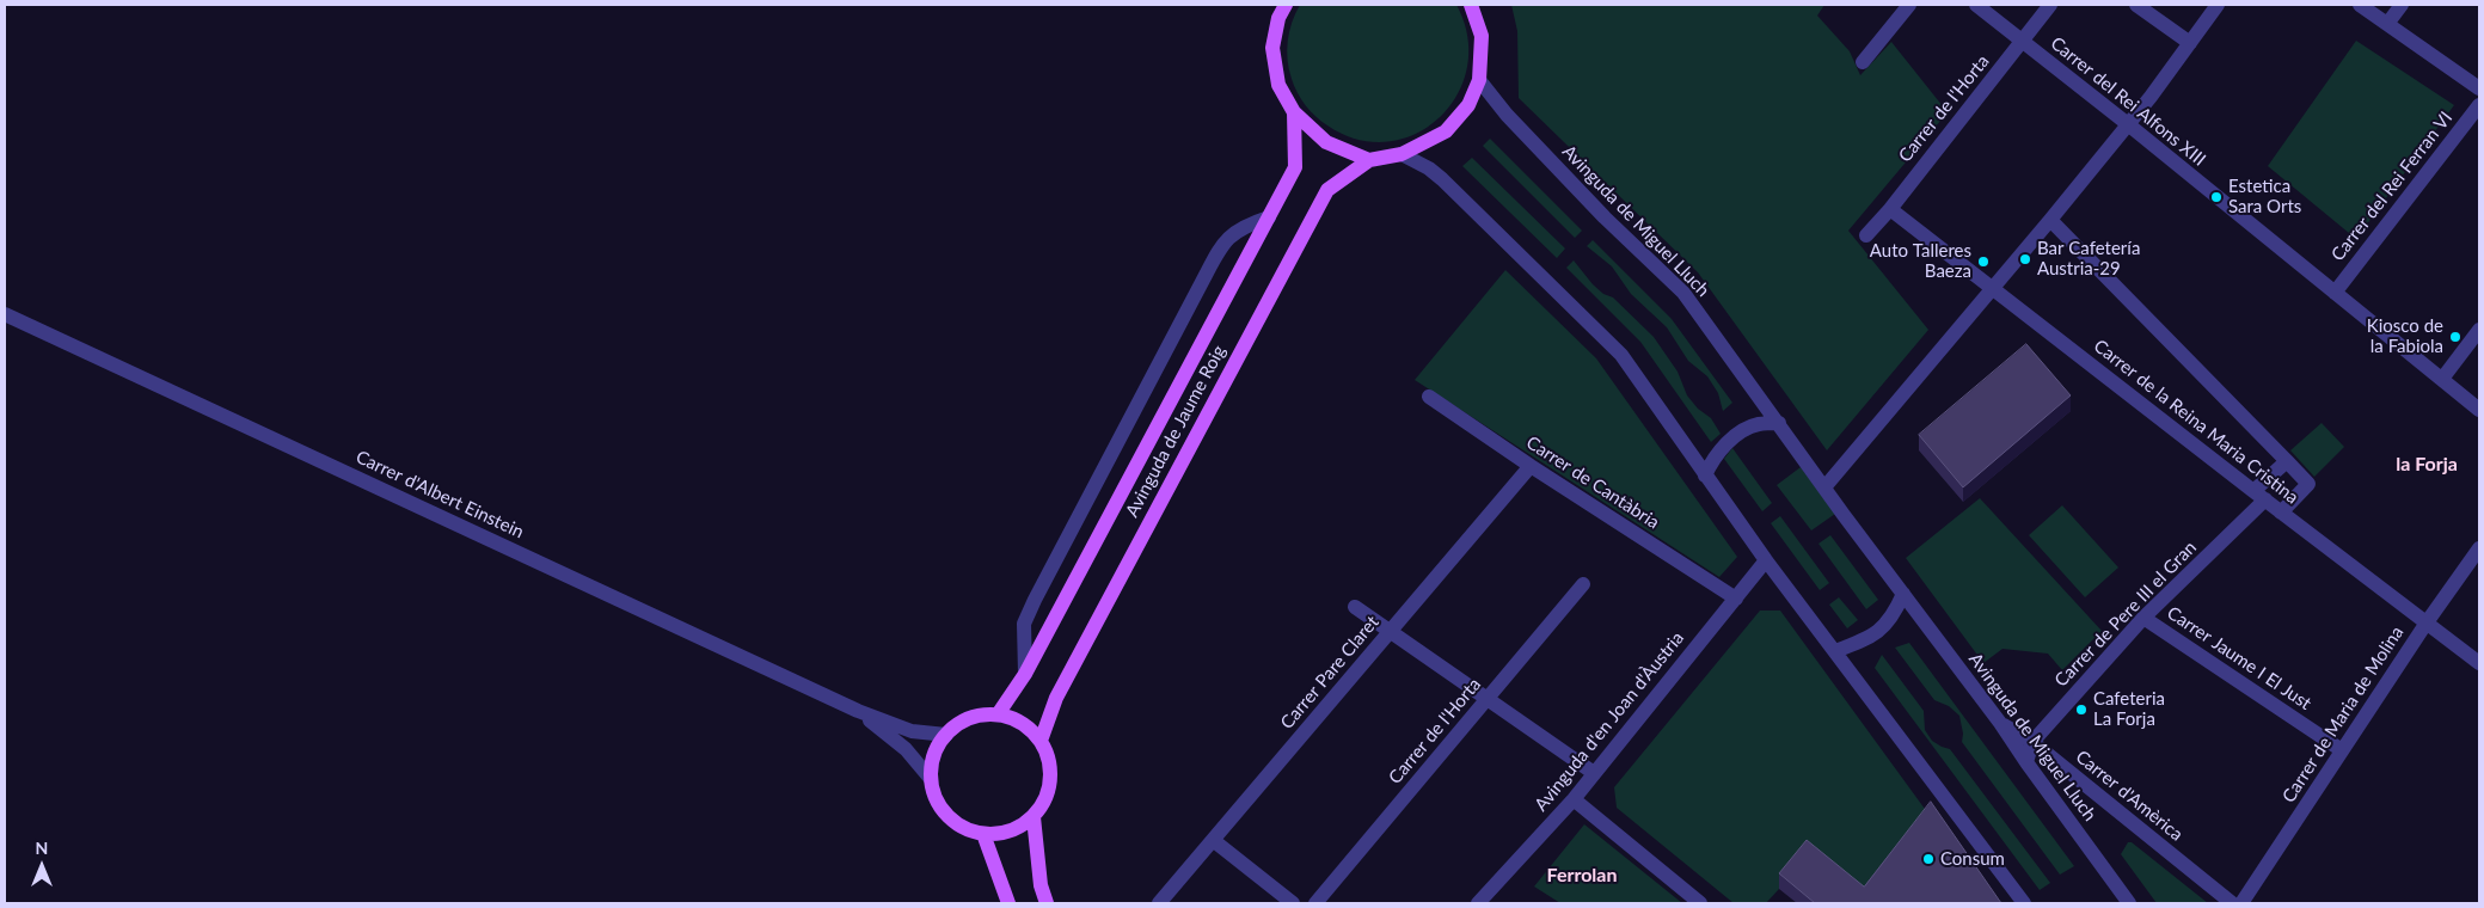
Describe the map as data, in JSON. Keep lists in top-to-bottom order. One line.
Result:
{"streets":{"main road":["Avinguda de Jaume Roig"],"street":["Carrer del Rei Alfons XIII","Carrer de l'Horta","Carrer del Rei Ferran VI","Avinguda de Miguel Lluch","Carrer de la Reina Maria Cristina","Carrer de Cantàbria","Carrer d'Albert Einstein","Carrer de Pere III el Gran","Carrer Jaume I El Just","Carrer Pare Claret","Carrer de Maria de Molina","Avinguda d'en Joan d'Àustria","Carrer d'Amèrica"]},"crossings":[["Carrer del Rei Alfons XIII","Carrer de l'Horta"],["Carrer del Rei Alfons XIII","Carrer del Rei Ferran VI"],["Carrer de l'Horta","Carrer de la Reina Maria Cristina"],["Avinguda de Miguel Lluch","Carrer de Pere III el Gran"],["Avinguda de Miguel Lluch","Carrer d'Amèrica"],["Carrer de la Reina Maria Cristina","Carrer de Pere III el Gran"],["Carrer de la Reina Maria Cristina","Carrer de Maria de Molina"],["Avinguda de Jaume Roig","Carrer d'Albert Einstein"],["Carrer de Cantàbria","Carrer Pare Claret"],["Carrer de Cantàbria","Avinguda d'en Joan d'Àustria"],["Carrer de Pere III el Gran","Carrer Jaume I El Just"],["Carrer de Pere III el Gran","Carrer d'Amèrica"],["Carrer Jaume I El Just","Carrer de Maria de Molina"]],"districts":["la Forja","Ferrolan"],"places":["Estetica Sara Orts","Bar Cafetería Austria-29","Auto Talleres Baeza","Kiosco de la Fabiola","Cafeteria La Forja","Consum"],"north":"top"}
